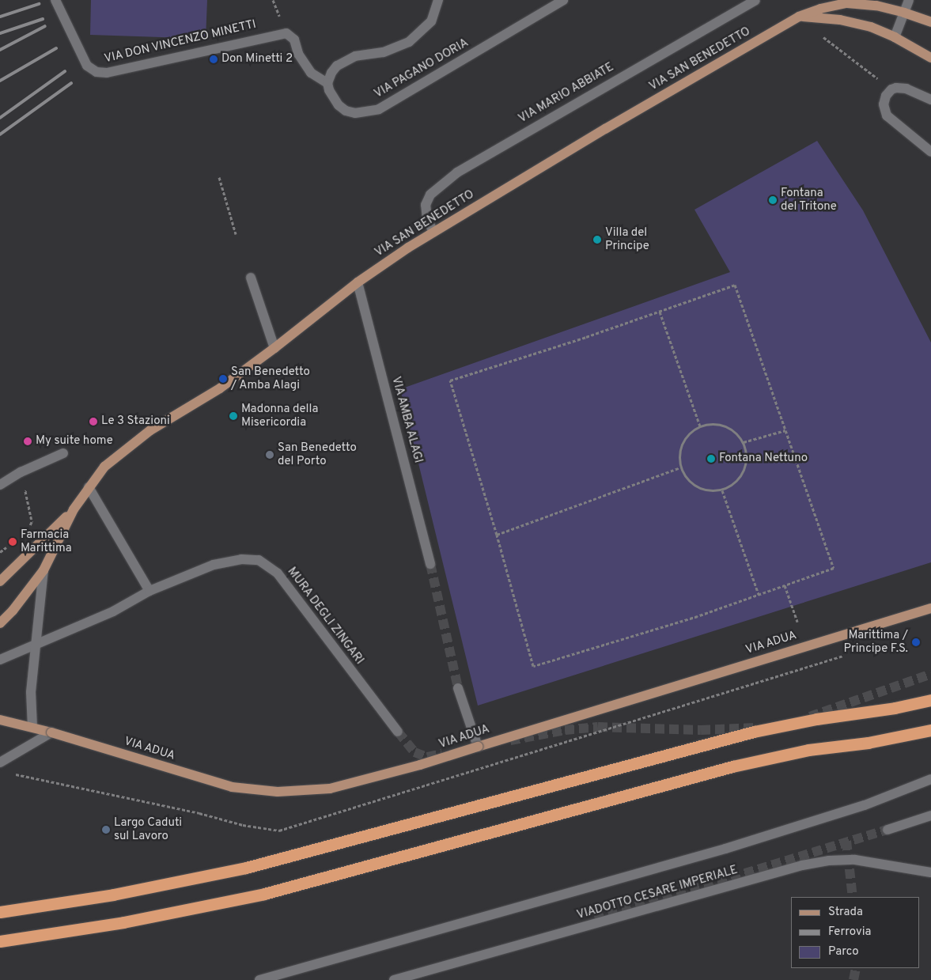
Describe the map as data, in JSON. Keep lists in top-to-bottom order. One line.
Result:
{"streets":{"main road":["VIA SAN BENEDETTO","VIA ADUA"],"street":["VIA DON VINCENZO MINETTI","VIA PAGANO DORIA","VIA MARIO ABBIATE","VIA AMBA ALAGI","MURA DEGLI ZINGARI","VIADOTTO CESARE IMPERIALE"]},"crossings":[["VIA DON VINCENZO MINETTI","VIA PAGANO DORIA"],["VIA SAN BENEDETTO","VIA MARIO ABBIATE"],["VIA SAN BENEDETTO","VIA AMBA ALAGI"]],"places":["Don Minetti 2","Fontana del Tritone","Villa del Principe","San Benedetto / Amba Alagi","Madonna della Misericordia","Le 3 Stazioni","My suite home","San Benedetto del Porto","Fontana Nettuno","Farmacia Marittima","Marittima / Principe F.S.","Largo Caduti sul Lavoro"],"legend":["Strada","Ferrovia","Parco"]}
